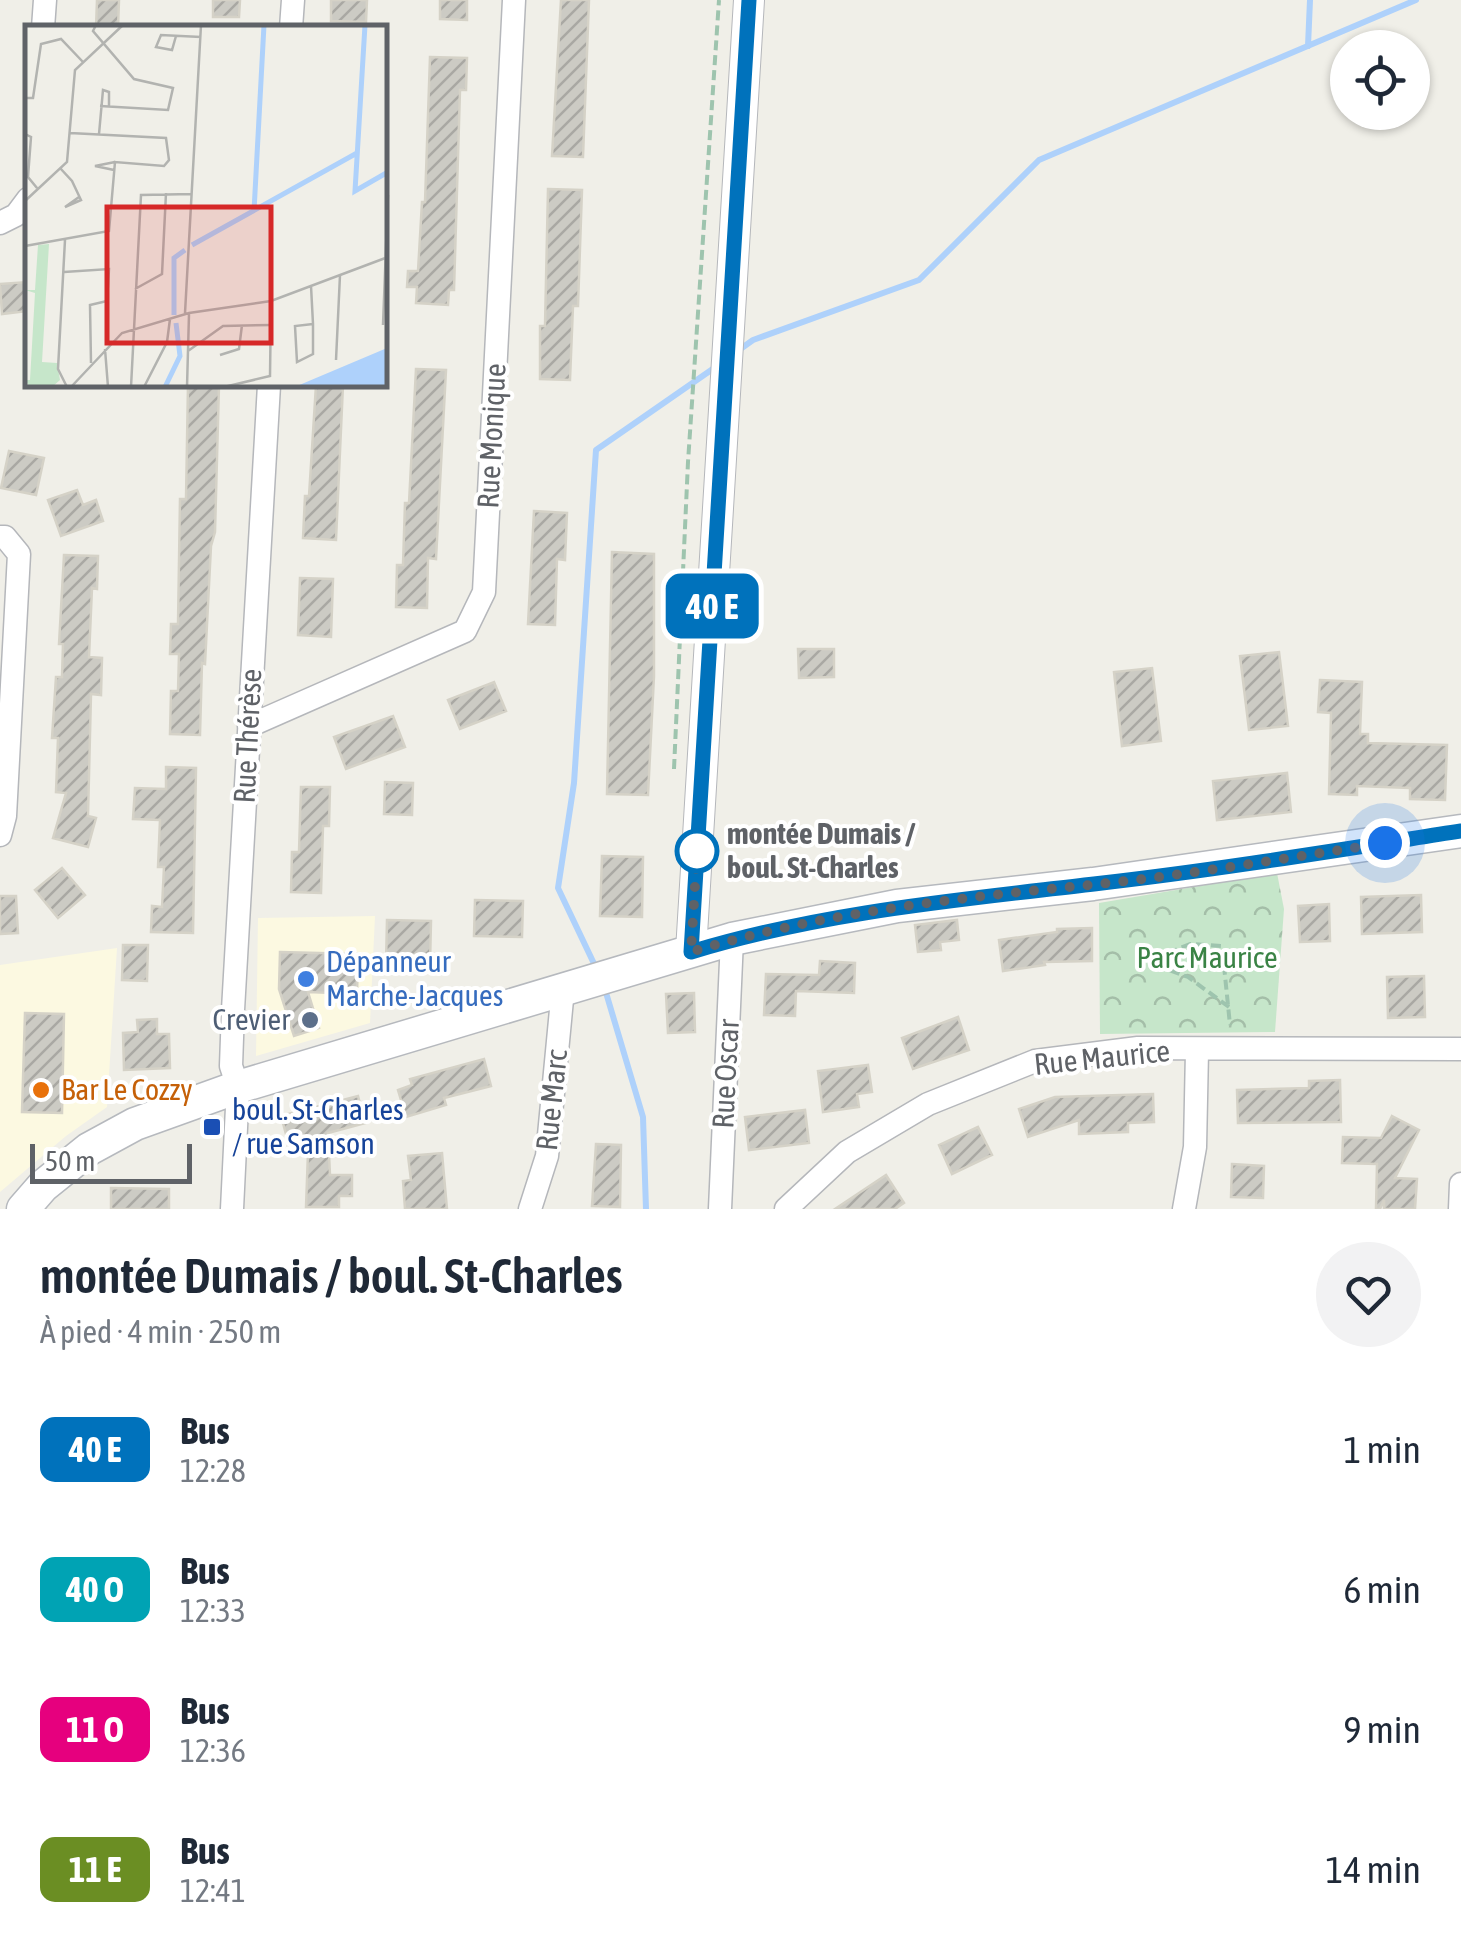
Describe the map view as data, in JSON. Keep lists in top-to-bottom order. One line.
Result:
{"streets":{"street":["Rue Monique","Rue Thérèse","Rue Maurice","Rue Oscar","Rue Marc"]},"crossings":[["Rue Monique","Rue Thérèse"]],"parks":["Parc Maurice"],"places":{"other":["montée Dumais / boul. St-Charles","Dépanneur Marche-Jacques","Crevier","Bar Le Cozzy"],"transit":["boul. St-Charles / rue Samson"]},"scale_bar":"50 m","page":{"on_map":"40 E","scale":"50 m","heading":["montée Dumais / boul. St-Charles","À pied · 4 min · 250 m"],"list":[{"mark":"40 E","name":"Bus","note":"12:28","value":"1 min"},{"mark":"40 O","name":"Bus","note":"12:33","value":"6 min"},{"mark":"11 O","name":"Bus","note":"12:36","value":"9 min"},{"mark":"11 E","name":"Bus","note":"12:41","value":"14 min"}]}}
